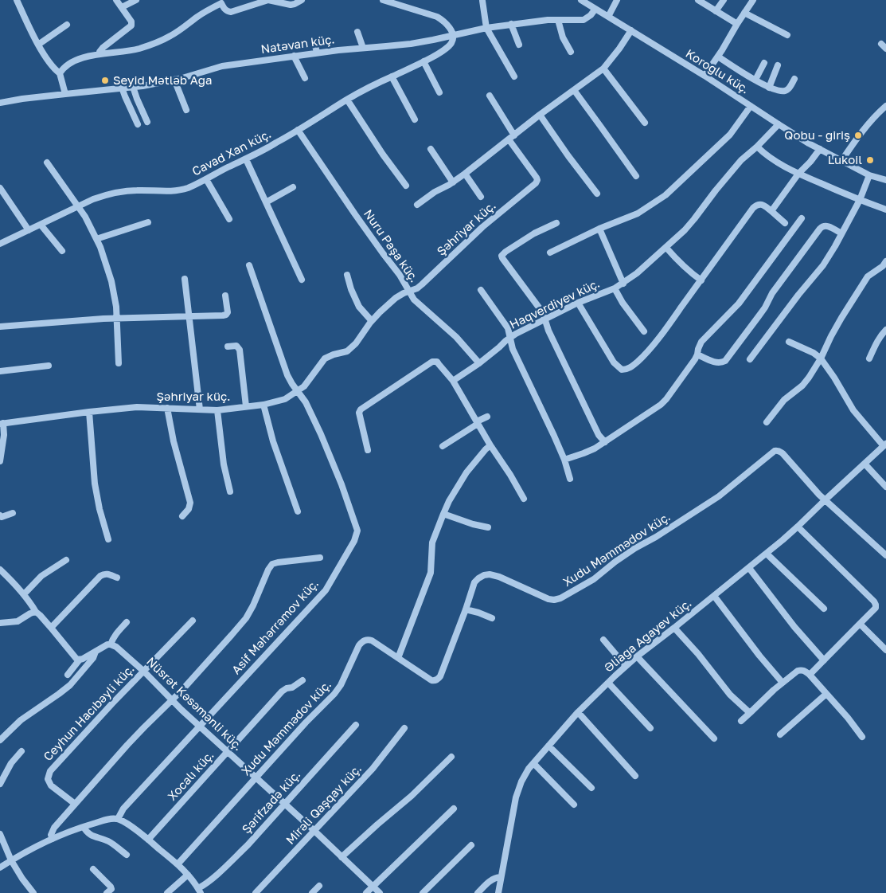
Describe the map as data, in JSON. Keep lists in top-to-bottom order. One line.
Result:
{"streets":{"street":["Natəvan küç.","Koroğlu küç.","Cavad Xan küç.","Şəhriyar küç.","Nuru Paşa küç.","Haqverdiyev küç.","Xudu Məmmədov küç.","Asif Məhərrəmov küç.","Əliağa Ağayev küç.","Nüsrət Kəsəmənli küç.","Ceyhun Hacıbəyli küç.","Xocalı küç.","Şərifzadə küç.","Mirəli Qaşqay küç."]},"crossings":[["Natəvan küç.","Koroğlu küç."],["Natəvan küç.","Cavad Xan küç."],["Koroğlu küç.","Haqverdiyev küç."],["Cavad Xan küç.","Nuru Paşa küç."],["Şəhriyar küç.","Nuru Paşa küç."],["Şəhriyar küç.","Asif Məhərrəmov küç."],["Nuru Paşa küç.","Haqverdiyev küç."],["Xudu Məmmədov küç.","Əliağa Ağayev küç."],["Xudu Məmmədov küç.","Nüsrət Kəsəmənli küç."],["Asif Məhərrəmov küç.","Nüsrət Kəsəmənli küç."],["Nüsrət Kəsəmənli küç.","Ceyhun Hacıbəyli küç."],["Nüsrət Kəsəmənli küç.","Xocalı küç."],["Nüsrət Kəsəmənli küç.","Şərifzadə küç."],["Nüsrət Kəsəmənli küç.","Mirəli Qaşqay küç."]],"places":["Seyid Mətləb Ağa","Qobu - giriş","Lukoil"]}
